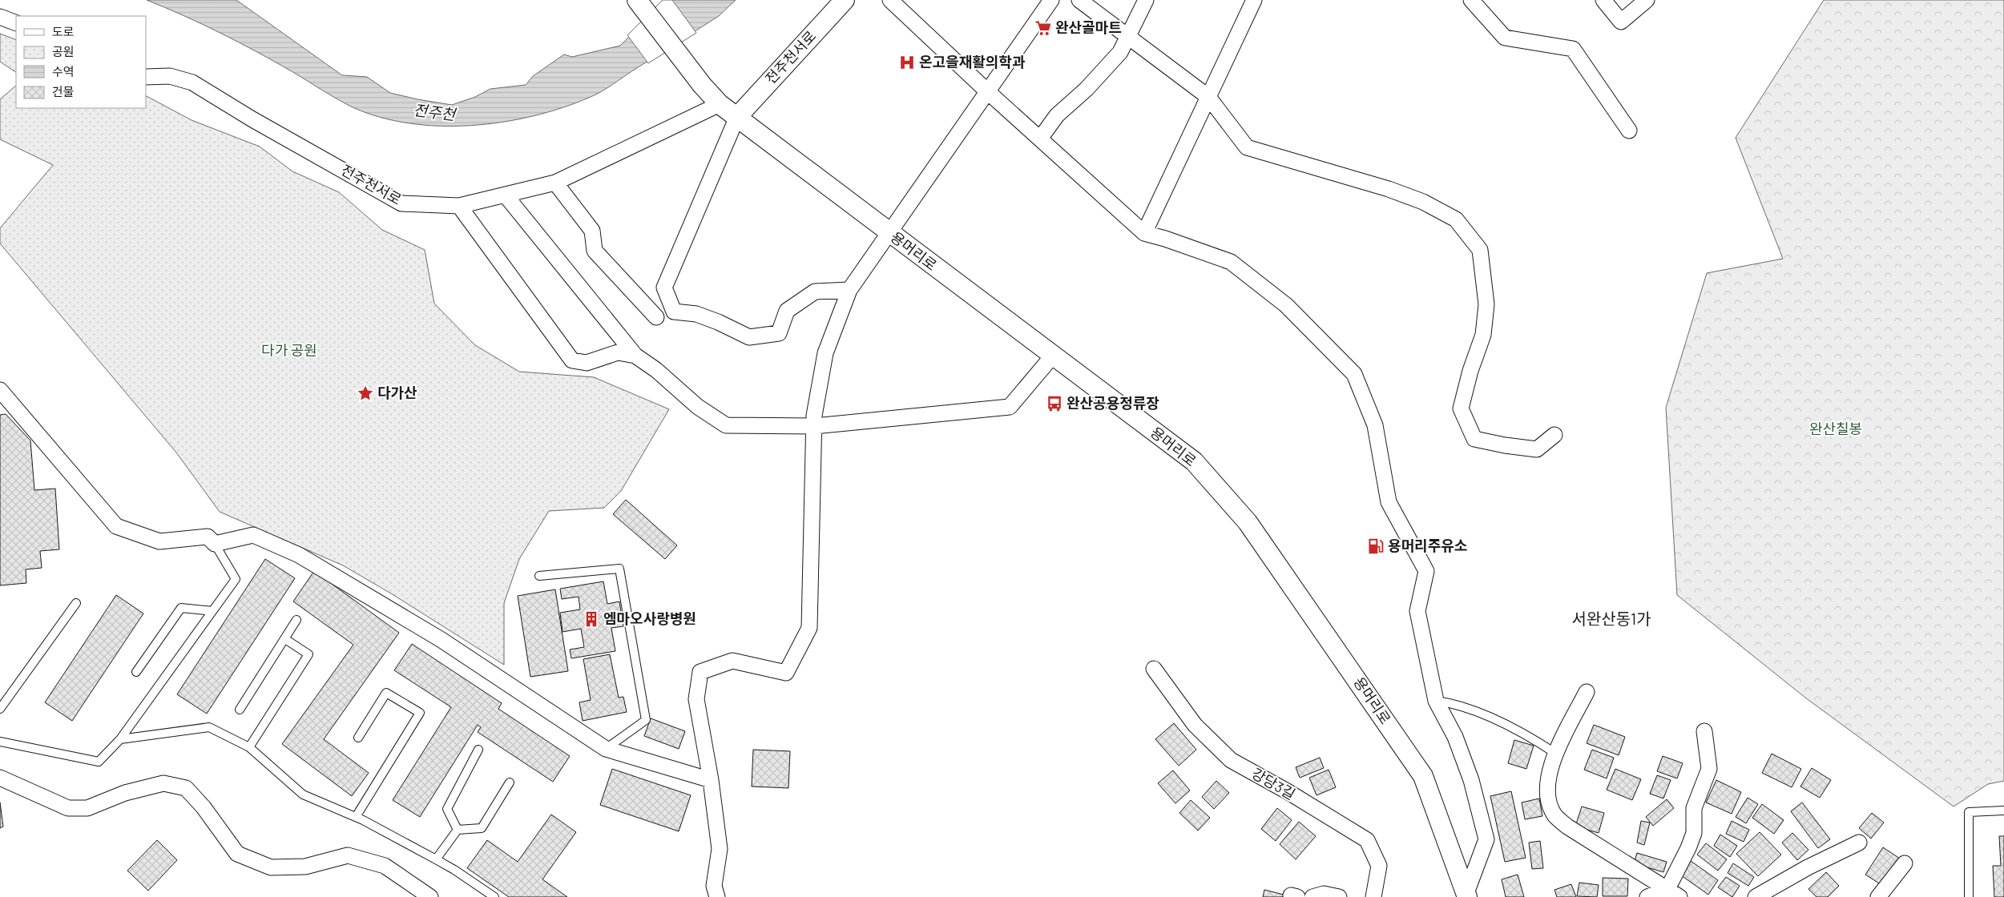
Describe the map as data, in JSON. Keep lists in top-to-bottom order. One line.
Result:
{"streets":{"street":["전주천서로","용머리로","강당3길"]},"crossings":[["전주천서로","용머리로"]],"districts":["서완산동1가"],"water":["전주천"],"parks":["다가 공원","완산칠봉"],"places":{"supermarket":["완산골마트"],"hospital":["온고을재활의학과"],"place":["다가산"],"bus stop":["완산공용정류장"],"fuel station":["용머리주유소"],"building":["엠마오사랑병원"]},"legend":["도로","공원","수역","건물"]}
